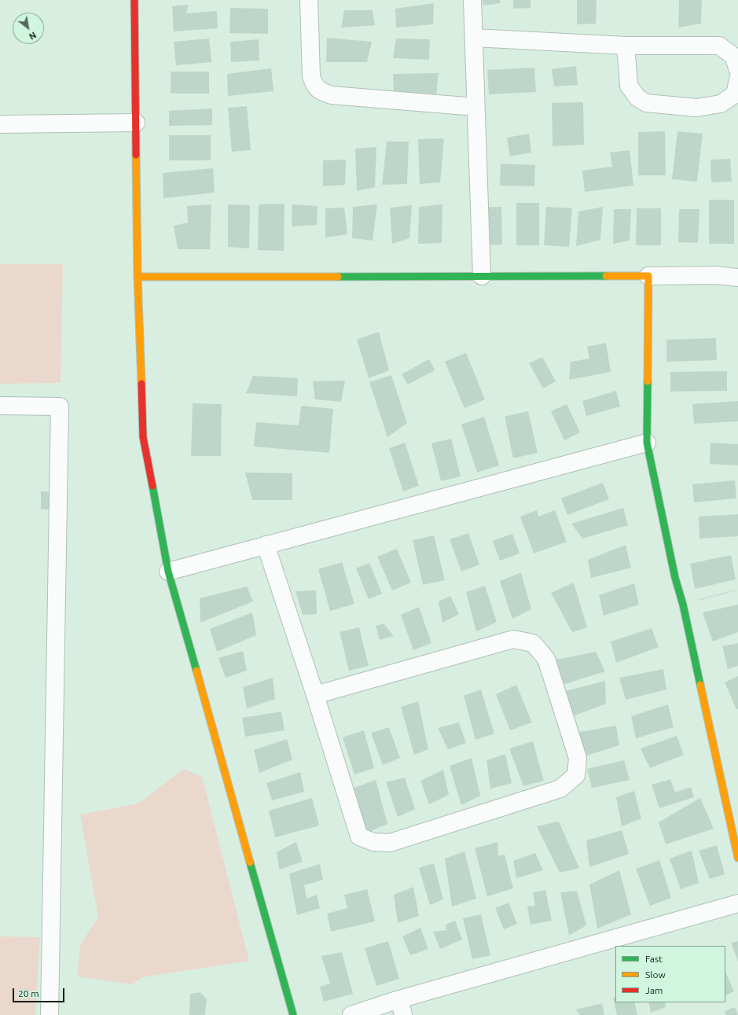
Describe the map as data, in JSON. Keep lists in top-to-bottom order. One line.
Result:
{"legend":["Fast","Slow","Jam"],"scale_bar":"20 m","north":"bottom right"}
